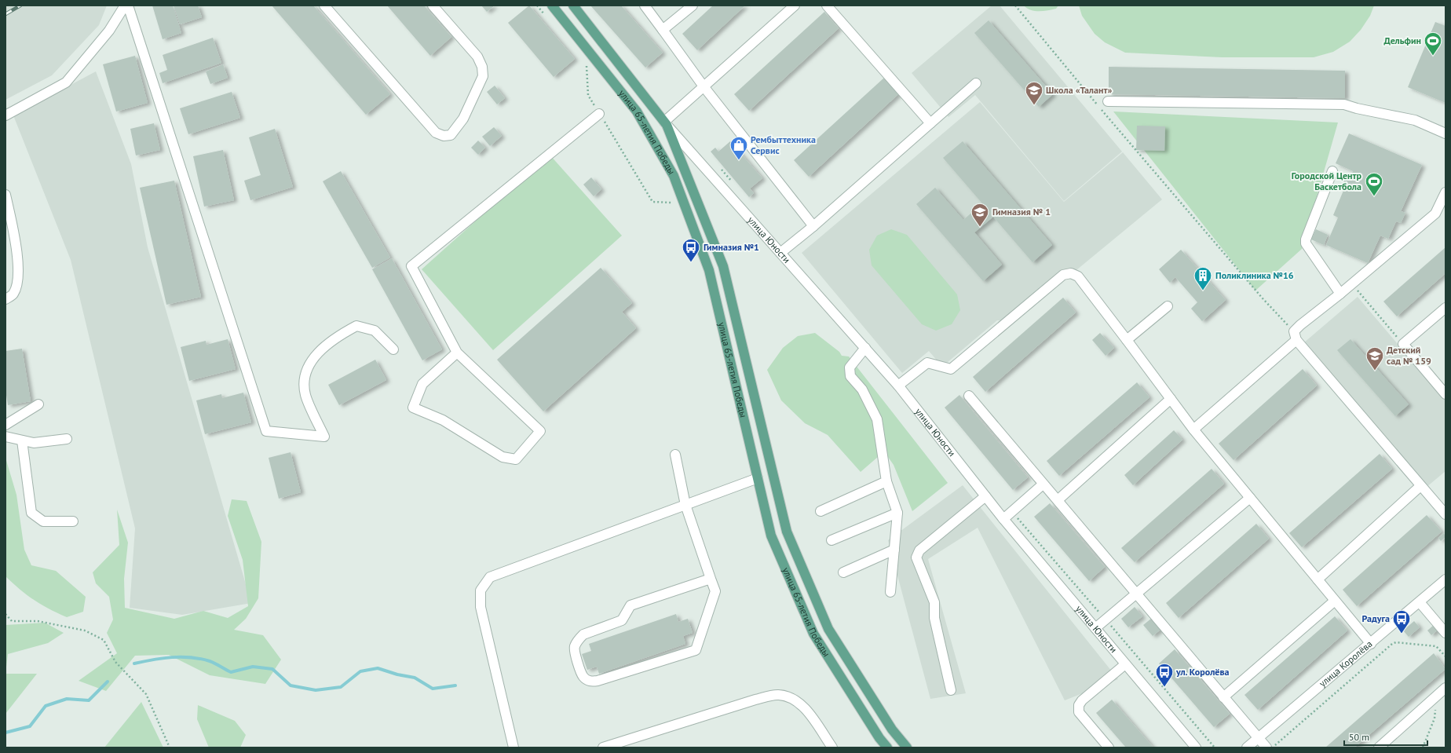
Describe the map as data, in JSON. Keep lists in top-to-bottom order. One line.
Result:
{"streets":{"main road":["улица 65-летия Победы"],"street":["улица Юности","улица Королёва"]},"crossings":[["улица 65-летия Победы","улица Юности"]],"places":{"sports":["Дельфин","Городской Центр Баскетбола"],"school or university":["Школа «Талант»","Гимназия № 1","Детский сад № 159"],"shop":["Рембыттехника Сервис"],"bus stop":["Гимназия №1","Радуга","ул. Королёва"],"building":["Поликлиника №16"]},"scale_bar":"50 m"}
